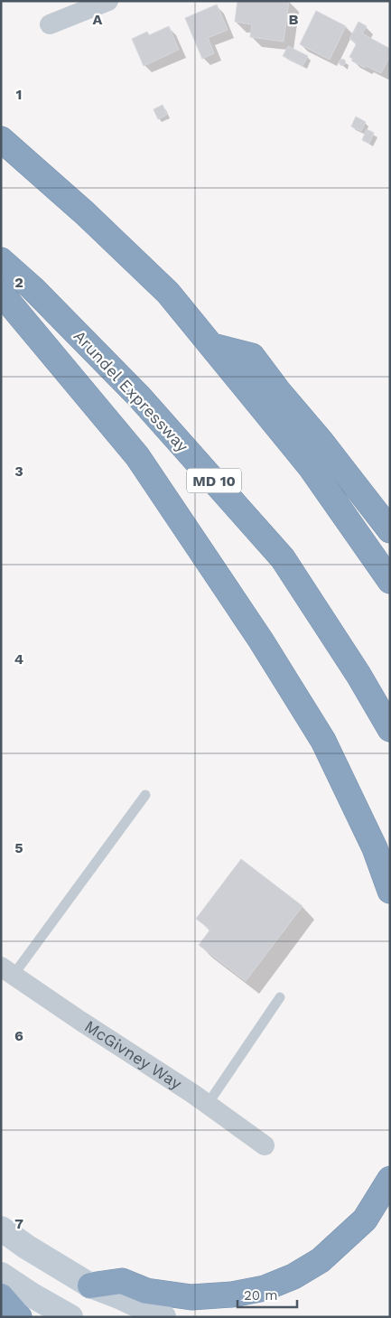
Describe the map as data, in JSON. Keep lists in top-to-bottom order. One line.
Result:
{"streets":{"highway":["Arundel Expressway","MD 10"],"street":["McGivney Way"]},"scale_bar":"20 m","grid":{"columns":["A","B"],"rows":["1","2","3","4","5","6","7"]}}
